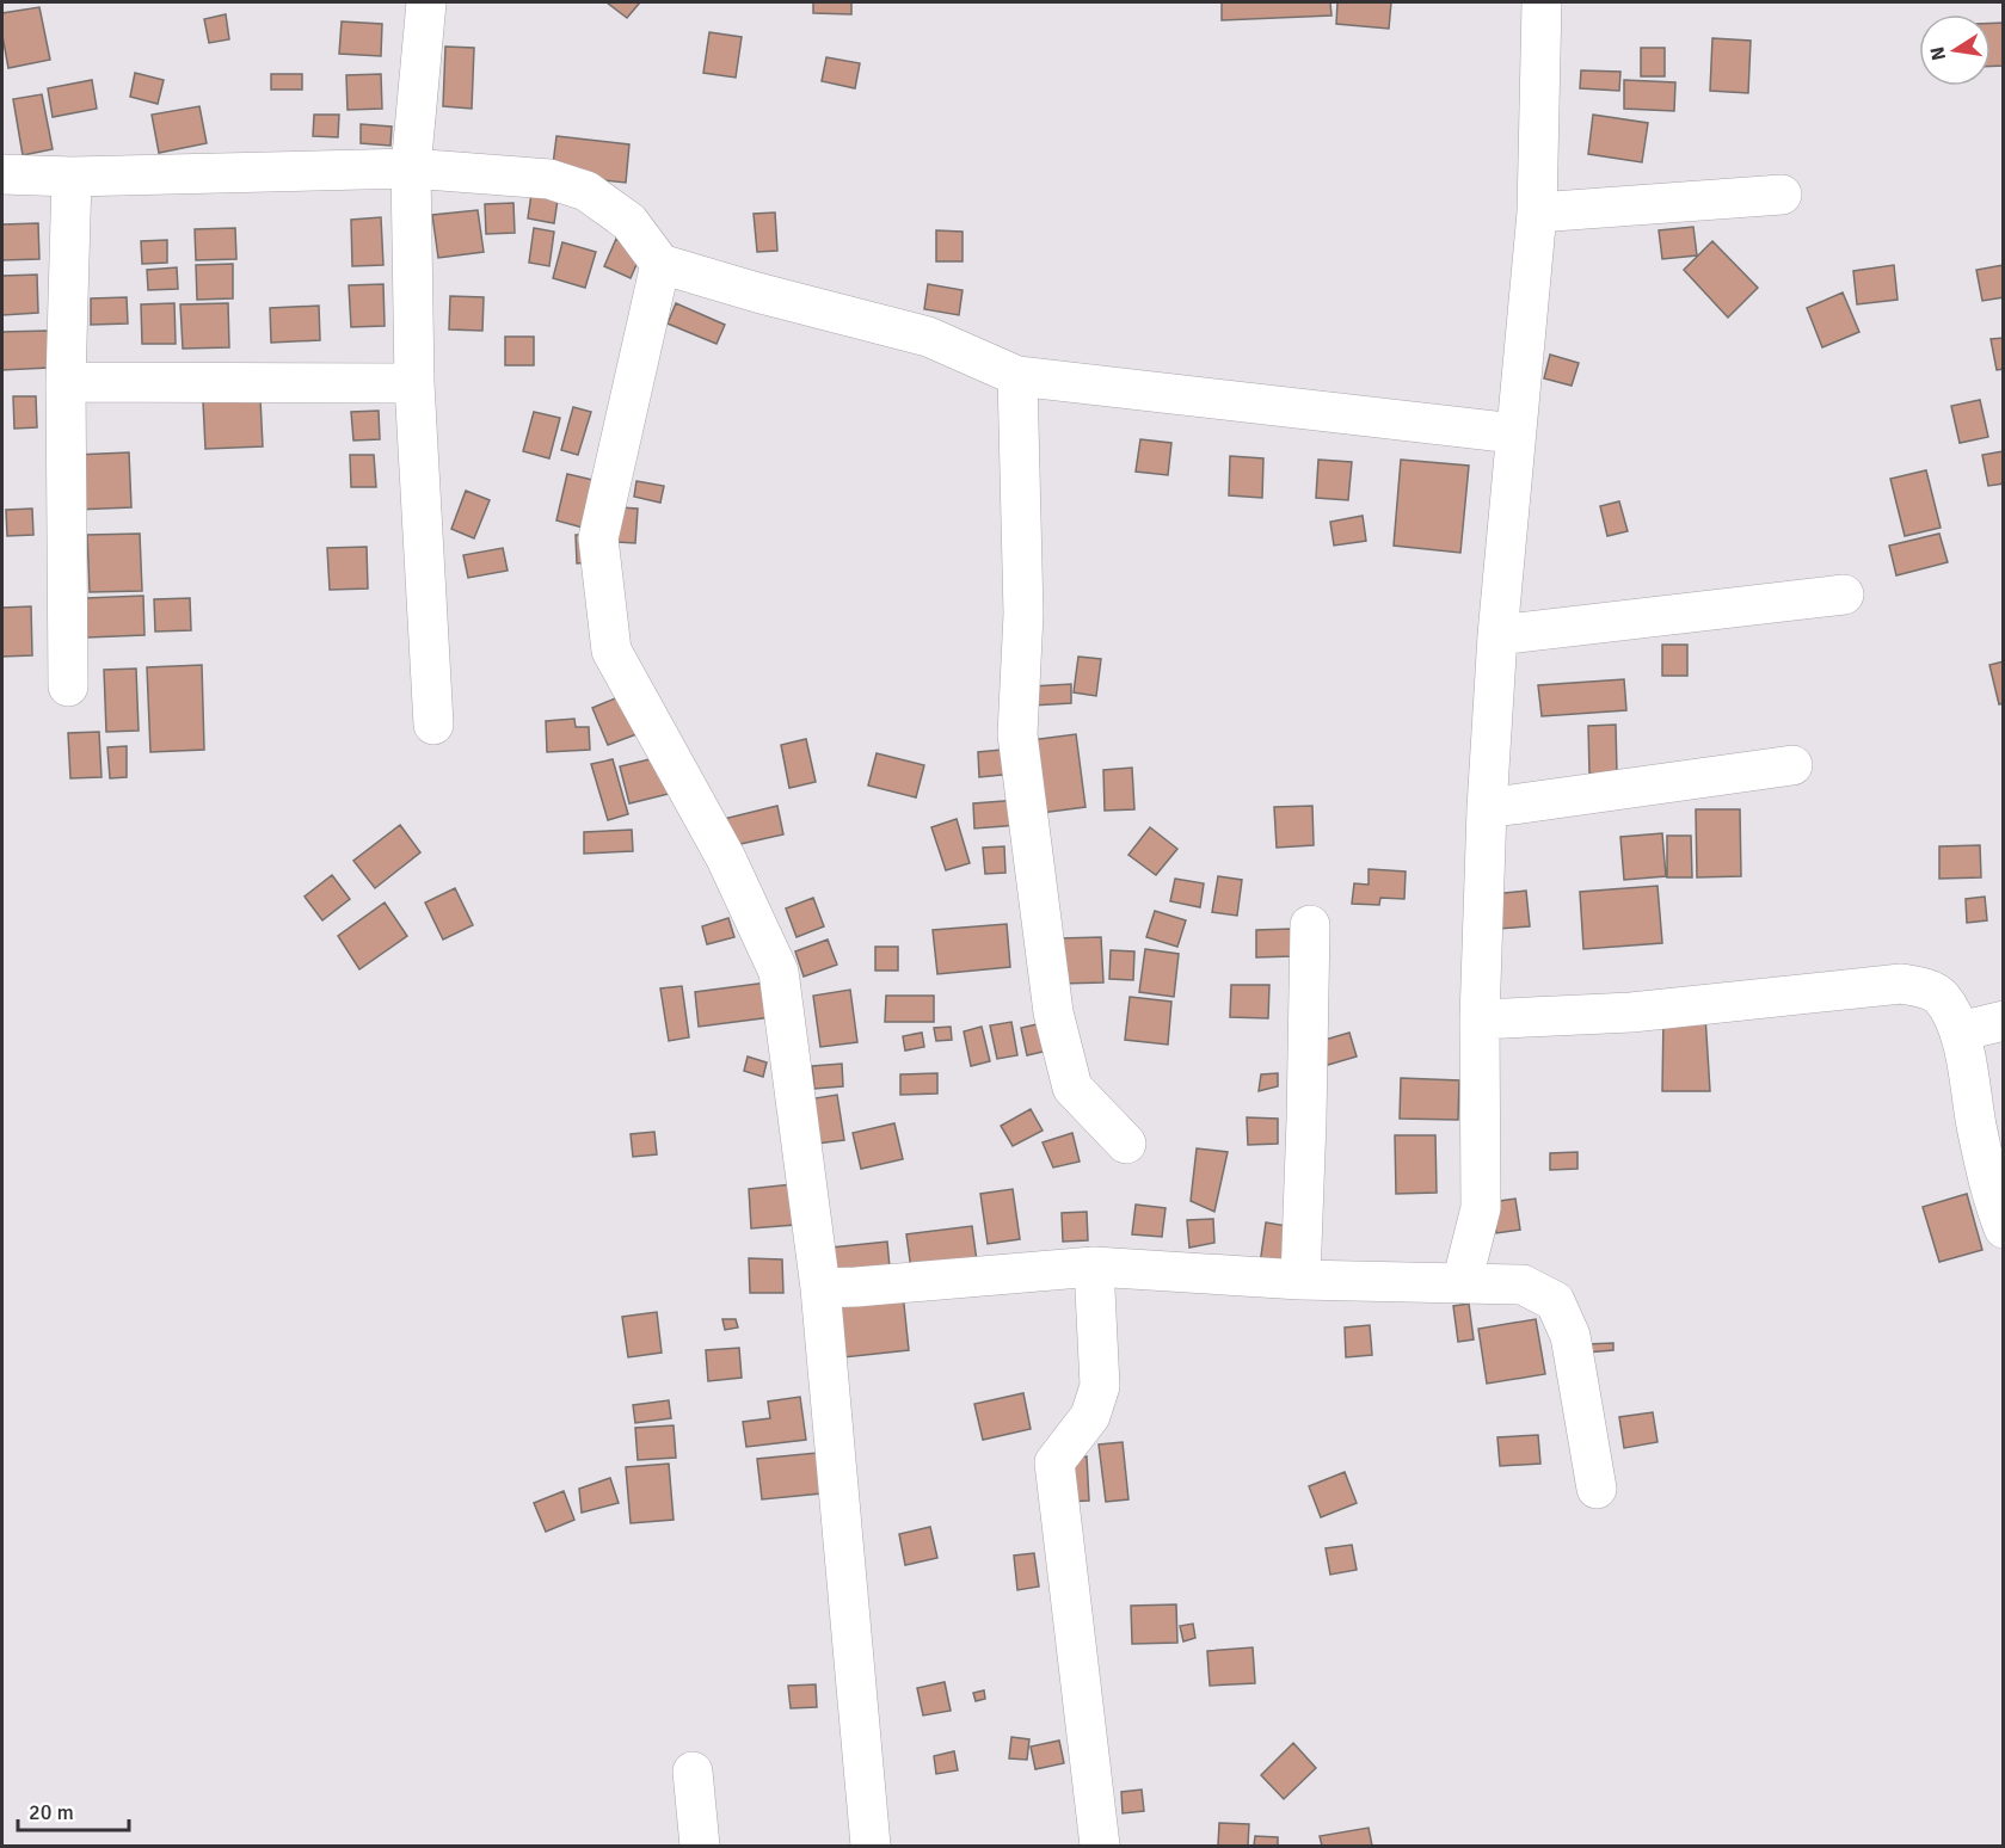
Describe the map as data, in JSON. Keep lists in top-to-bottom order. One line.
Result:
{"scale_bar":"20 m","north":"left"}
